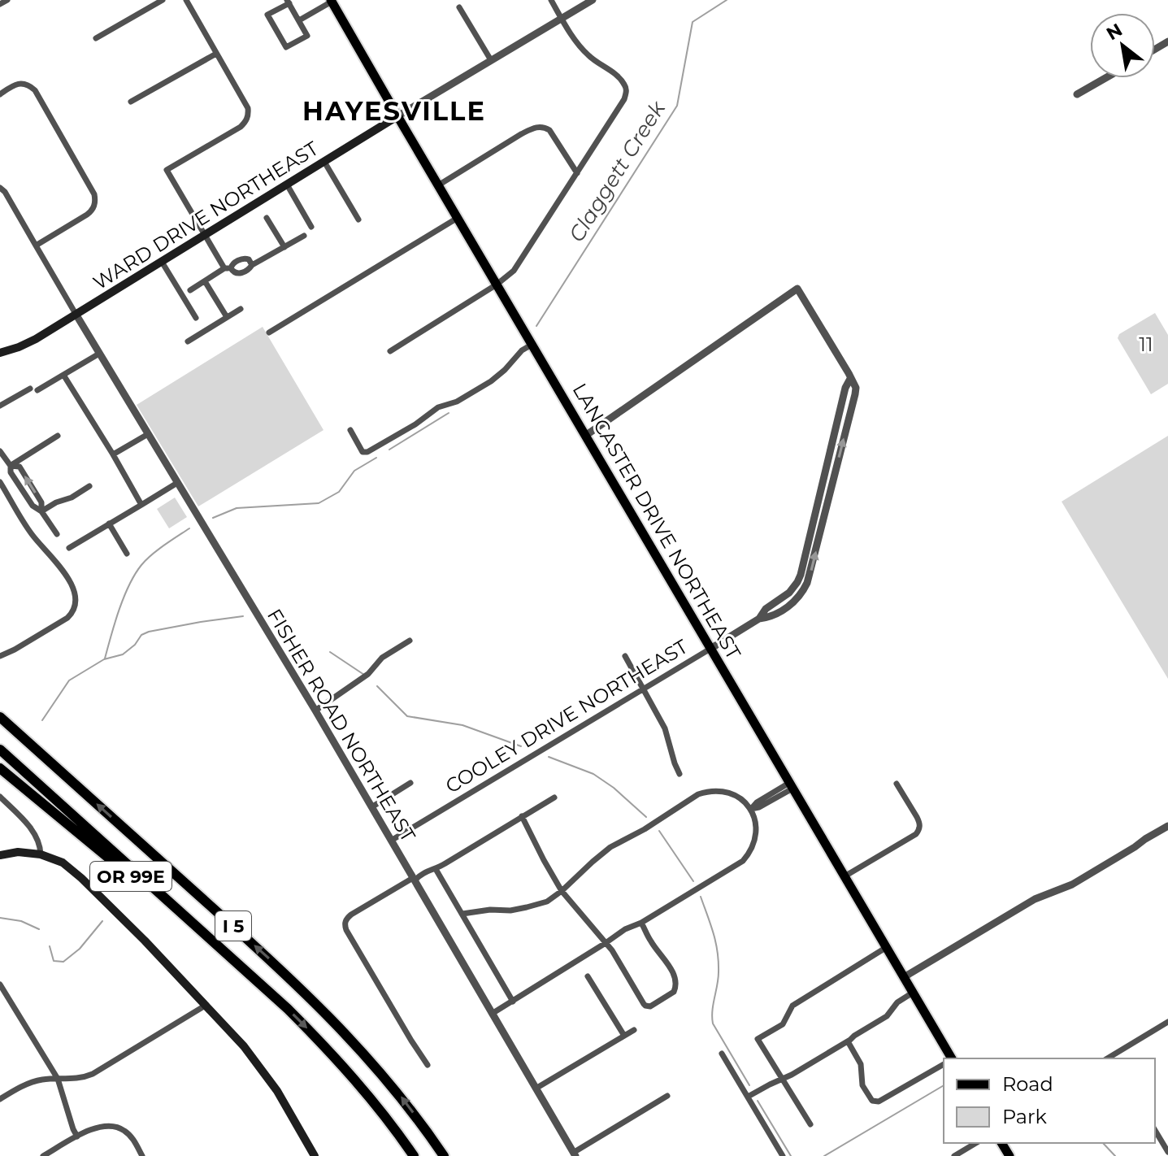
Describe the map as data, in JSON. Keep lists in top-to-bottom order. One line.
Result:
{"streets":{"highway":["OR 99E","I 5"],"main road":["WARD DRIVE NORTHEAST","LANCASTER DRIVE NORTHEAST"],"street":["COOLEY DRIVE NORTHEAST","FISHER ROAD NORTHEAST"]},"crossings":[["WARD DRIVE NORTHEAST","LANCASTER DRIVE NORTHEAST"],["WARD DRIVE NORTHEAST","FISHER ROAD NORTHEAST"],["LANCASTER DRIVE NORTHEAST","COOLEY DRIVE NORTHEAST"],["COOLEY DRIVE NORTHEAST","FISHER ROAD NORTHEAST"],["OR 99E","I 5"]],"districts":["HAYESVILLE"],"water":["Claggett Creek"],"parks":["11"],"legend":["Road","Park"],"north":"top left"}
